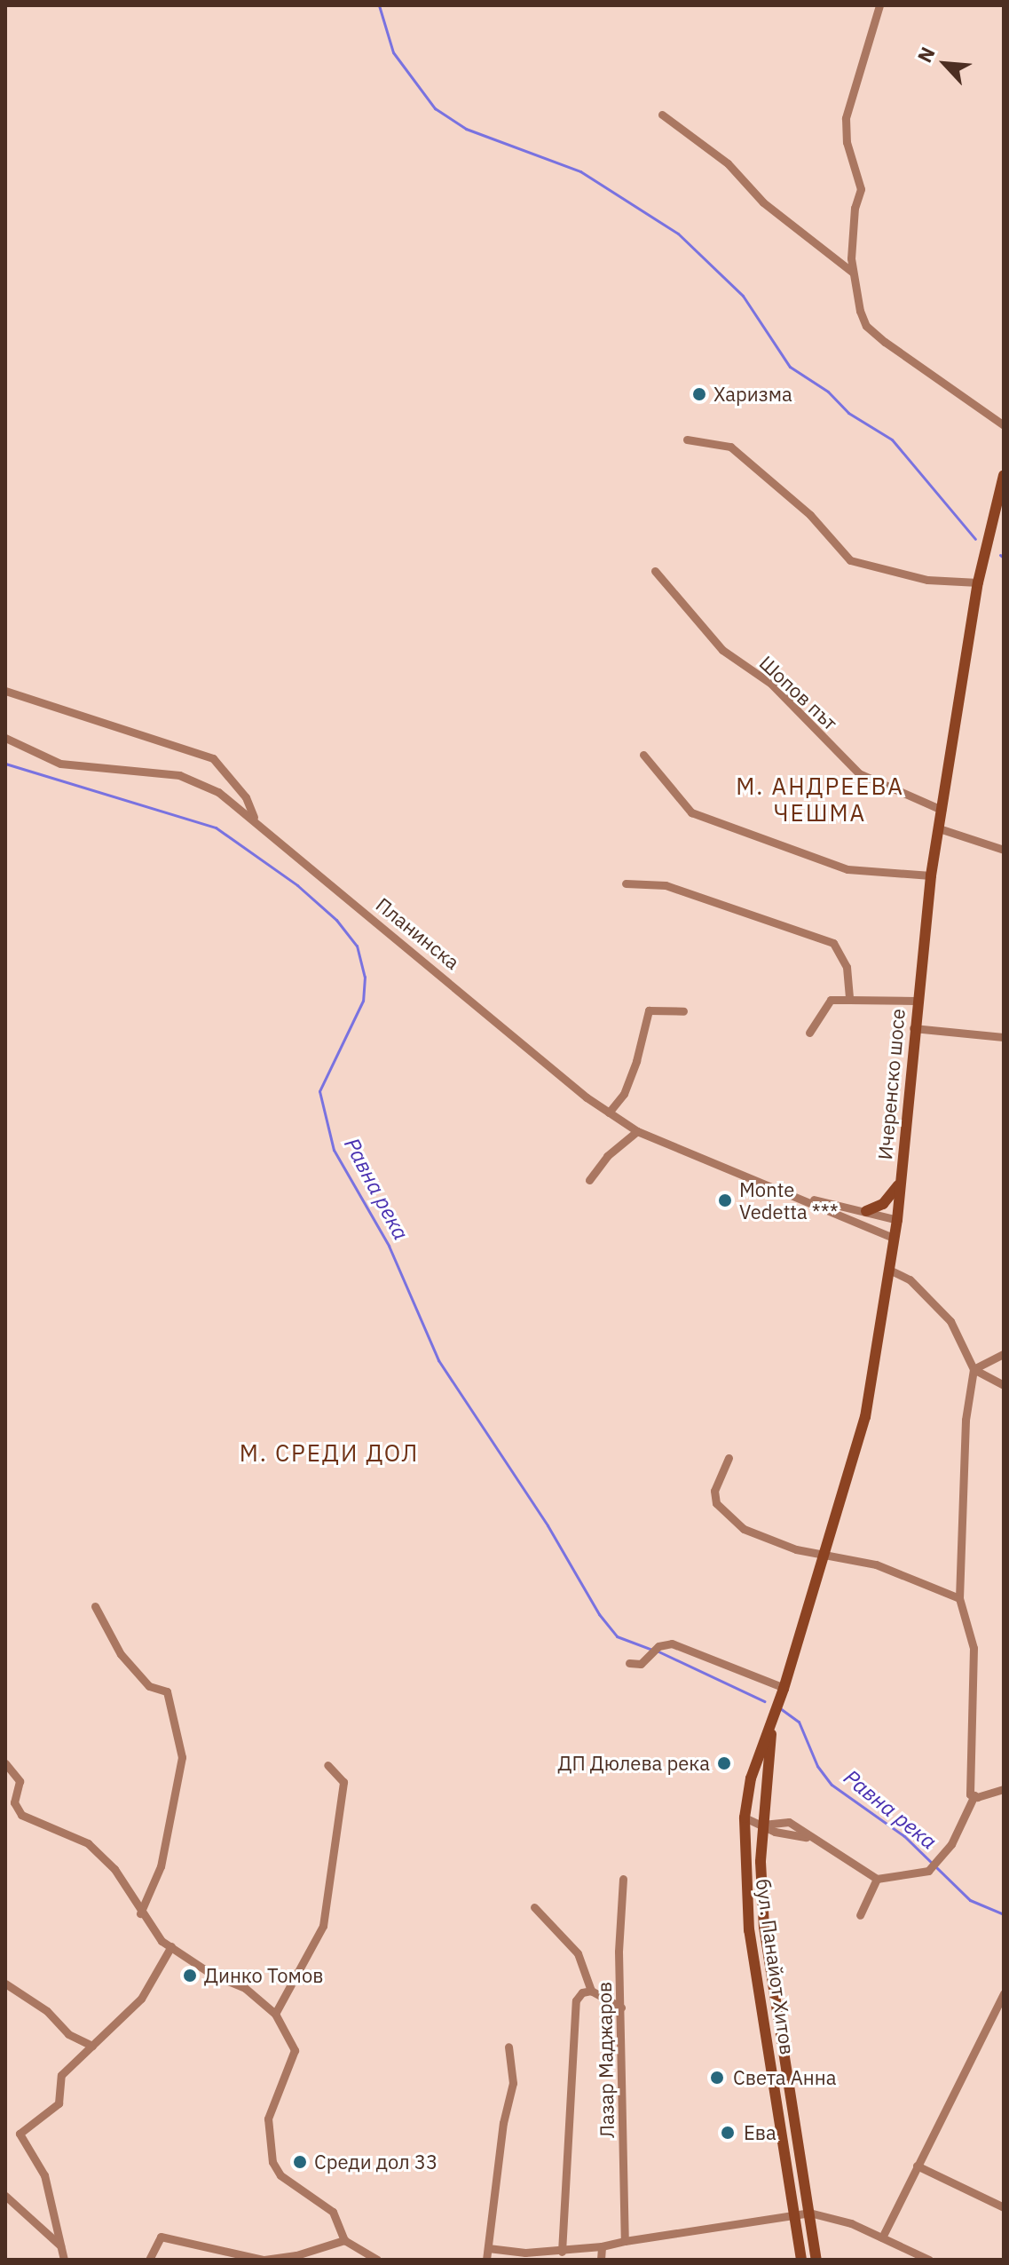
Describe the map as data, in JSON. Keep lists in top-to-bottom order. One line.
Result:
{"streets":{"street":["Шопов път","Планинска","Ичеренско шосе","бул. Панайот Хитов","Лазар Маджаров"]},"crossings":[["Шопов път","Ичеренско шосе"],["Ичеренско шосе","бул. Панайот Хитов"]],"districts":["М. АНДРЕЕВА ЧЕШМА","М. СРЕДИ ДОЛ"],"water":["Равна река"],"places":["Харизма","Monte Vedetta ***","ДП Дюлева река","Динко Томов","Света Анна","Ева","Среди дол 33"],"north":"top left"}
